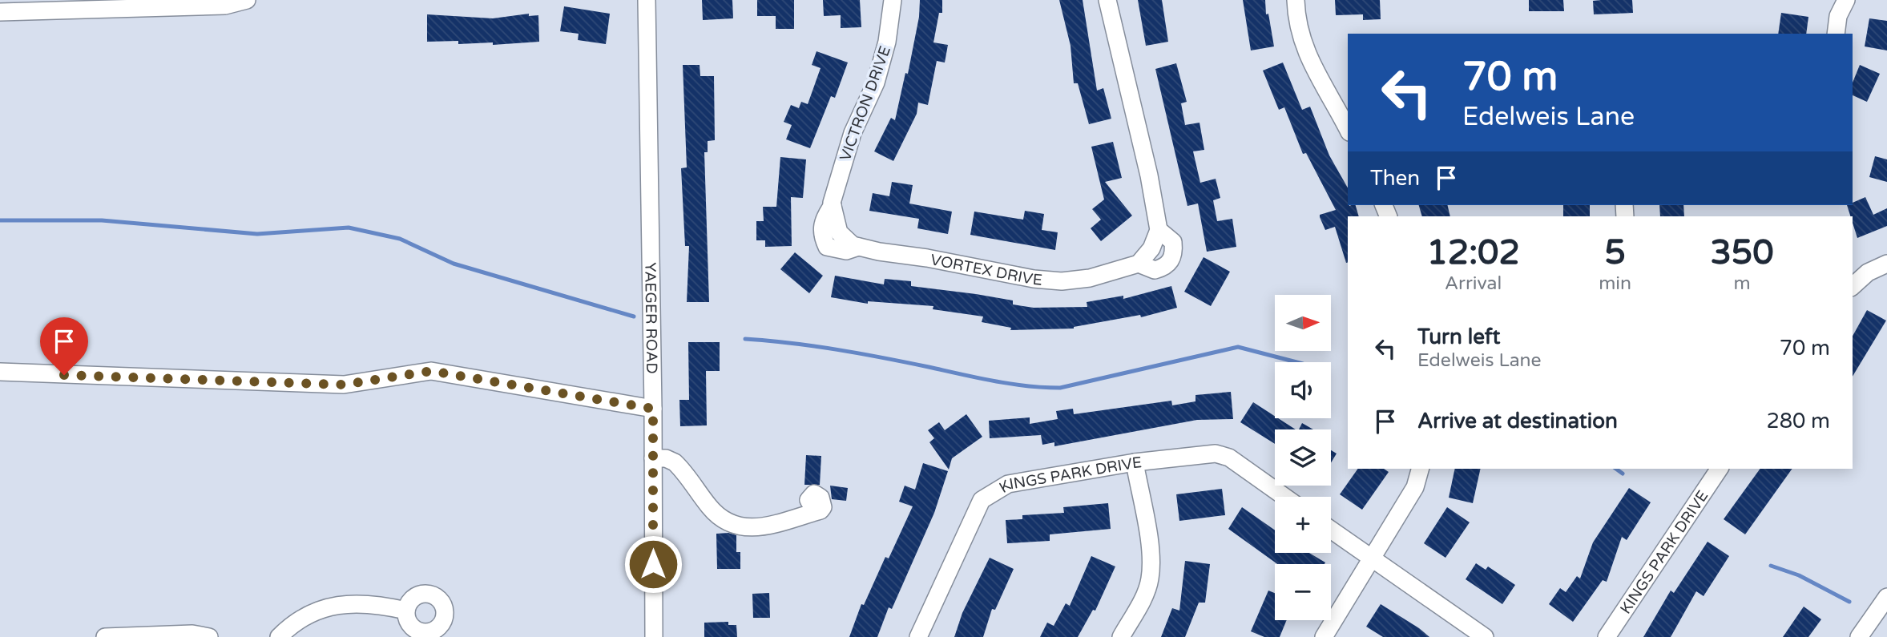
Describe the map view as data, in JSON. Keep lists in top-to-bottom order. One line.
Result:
{"streets":{"street":["VICTRON DRIVE","VORTEX DRIVE","YAEGER ROAD","KINGS PARK DRIVE"]},"crossings":[["VICTRON DRIVE","VORTEX DRIVE"]],"north":"right","page":{"turn":["70 m","Edelweis Lane"],"then":"Then","eta":["12:02","Arrival","5","min","350","m"],"map_buttons":["+","−"],"list":[{"name":"Turn left","note":"Edelweis Lane","value":"70 m"},{"name":"Arrive at destination","value":"280 m"}]}}
